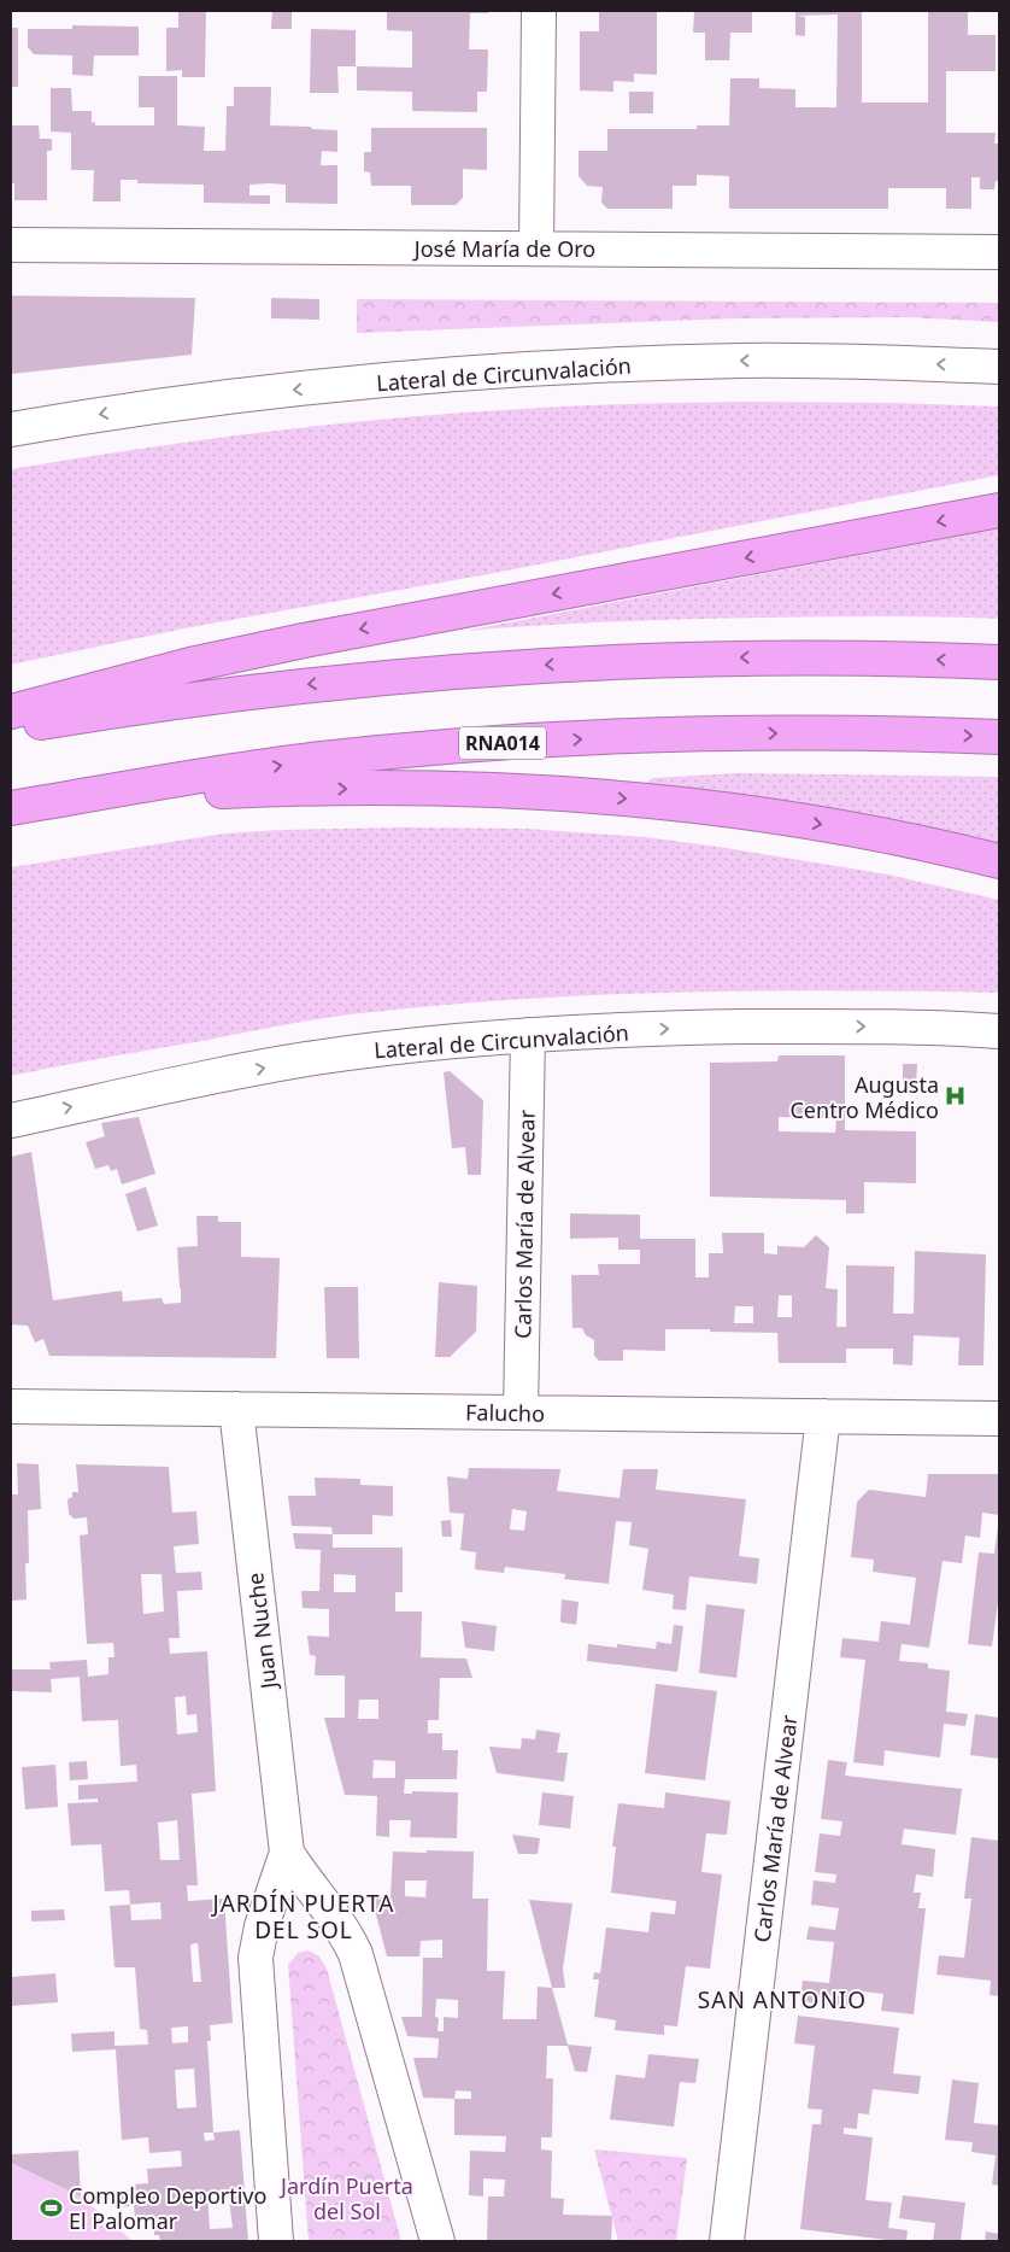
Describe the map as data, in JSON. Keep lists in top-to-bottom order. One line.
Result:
{"streets":{"highway":["RNA014"],"street":["José María de Oro","Lateral de Circunvalación","Carlos María de Alvear","Falucho","Juan Nuche"]},"crossings":[["Lateral de Circunvalación","Carlos María de Alvear"],["Carlos María de Alvear","Falucho"],["Falucho","Juan Nuche"]],"districts":["JARDÍN PUERTA DEL SOL","SAN ANTONIO"],"parks":["Jardín Puerta del Sol"],"places":{"hospital":["Augusta Centro Médico"],"sports":["Compleo Deportivo El Palomar"]}}
